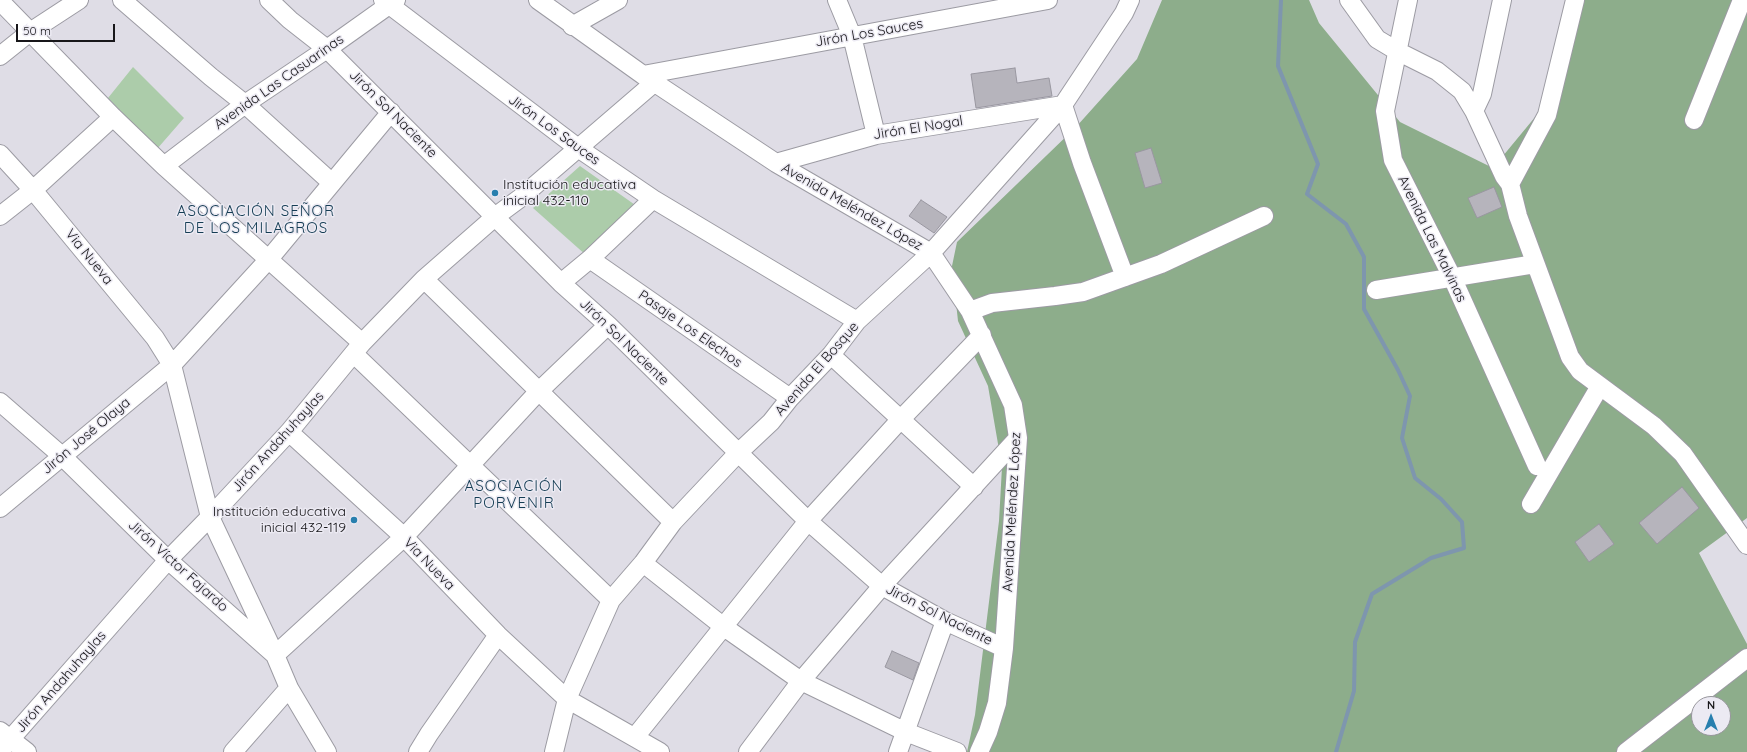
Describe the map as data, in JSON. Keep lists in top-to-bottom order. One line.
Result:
{"streets":{"street":["Jirón Los Sauces","Avenida Las Casuarinas","Jirón Sol Naciente","Jirón El Nogal","Avenida Meléndez López","Avenida Las Malvinas","Via Nueva","Pasaje Los Elechos","Avenida El Bosque","Jirón José Olaya","Jirón Andahuhaylas","Jirón Víctor Fajardo"]},"crossings":[["Jirón Los Sauces","Avenida Las Casuarinas"],["Jirón Los Sauces","Avenida Meléndez López"],["Jirón Los Sauces","Avenida El Bosque"],["Jirón Los Sauces","Jirón Andahuhaylas"],["Avenida Las Casuarinas","Jirón Sol Naciente"],["Jirón Sol Naciente","Avenida Meléndez López"],["Jirón Sol Naciente","Avenida El Bosque"],["Jirón Sol Naciente","Jirón Andahuhaylas"],["Jirón El Nogal","Avenida Meléndez López"],["Jirón El Nogal","Avenida El Bosque"],["Avenida Meléndez López","Avenida El Bosque"],["Avenida Meléndez López","Jirón Andahuhaylas"],["Via Nueva","Avenida El Bosque"],["Via Nueva","Jirón José Olaya"],["Via Nueva","Jirón Andahuhaylas"],["Via Nueva","Jirón Víctor Fajardo"],["Pasaje Los Elechos","Avenida El Bosque"],["Jirón José Olaya","Jirón Víctor Fajardo"],["Jirón Andahuhaylas","Jirón Víctor Fajardo"]],"districts":["ASOCIACIÓN SEÑOR DE LOS MILAGROS","ASOCIACIÓN PORVENIR"],"places":["Institución educativa inicial 432-110","Institución educativa inicial 432-119"],"scale_bar":"50 m","north":"top"}
